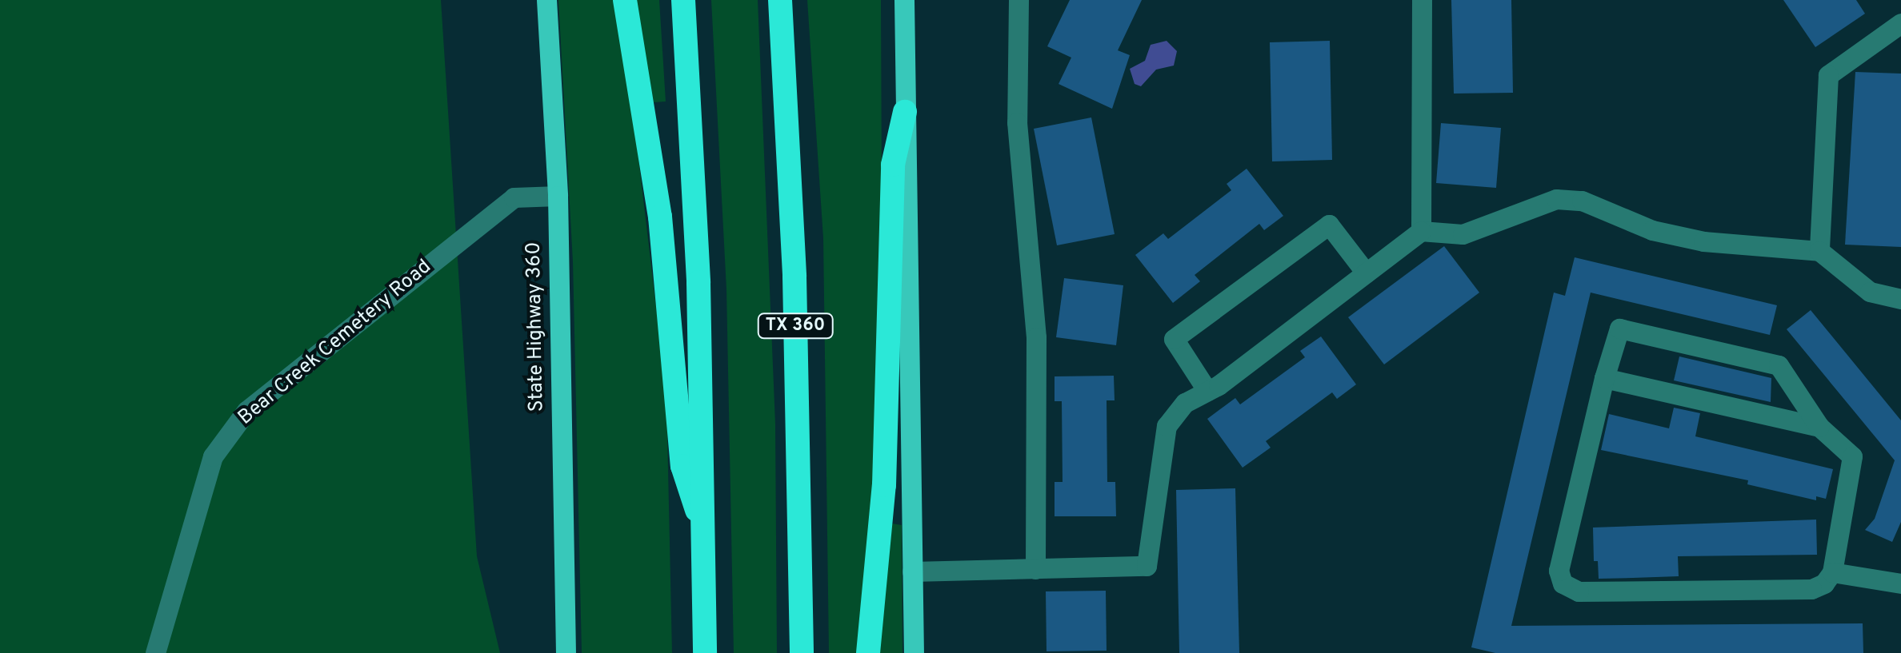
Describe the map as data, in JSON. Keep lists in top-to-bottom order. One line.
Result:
{"streets":{"highway":["TX 360"],"main road":["State Highway 360"],"street":["Bear Creek Cemetery Road"]},"crossings":[["State Highway 360","Bear Creek Cemetery Road"]]}
